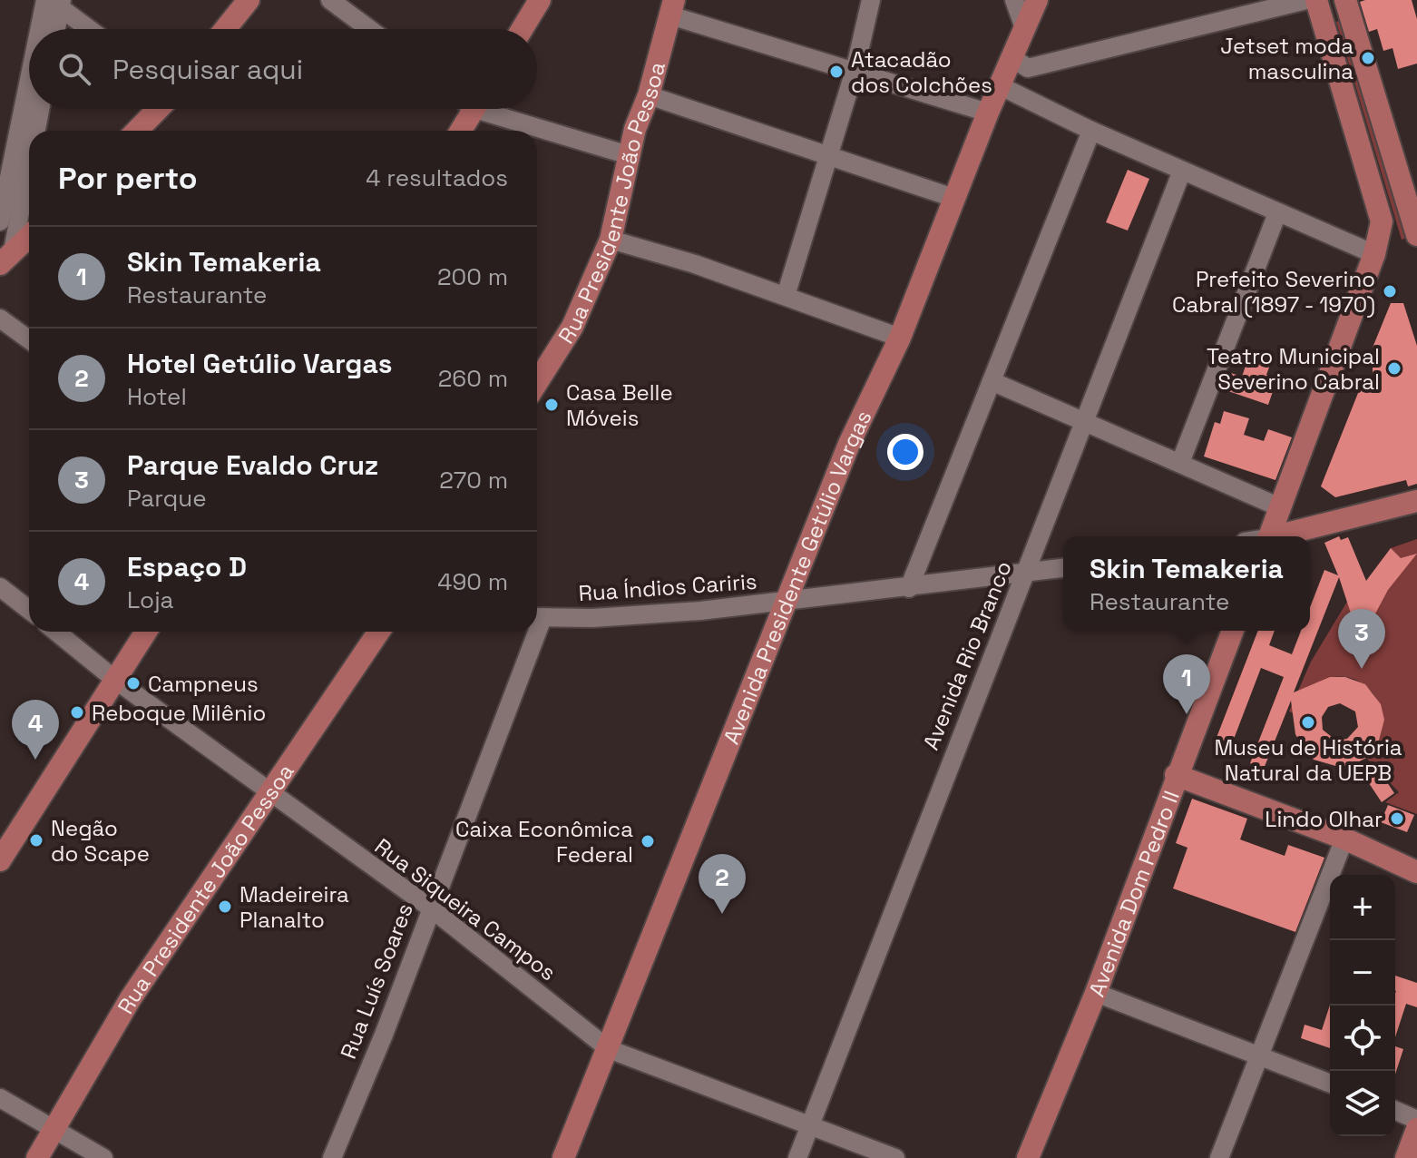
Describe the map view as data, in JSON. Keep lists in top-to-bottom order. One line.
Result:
{"streets":{"main road":["Rua Presidente João Pessoa","Avenida Presidente Getúlio Vargas","Avenida Dom Pedro II"],"street":["Rua Índios Cariris","Avenida Rio Branco","Rua Siqueira Campos","Rua Luís Soares"]},"crossings":[["Rua Presidente João Pessoa","Rua Siqueira Campos"],["Avenida Presidente Getúlio Vargas","Rua Índios Cariris"],["Avenida Presidente Getúlio Vargas","Rua Siqueira Campos"],["Rua Índios Cariris","Avenida Rio Branco"],["Avenida Rio Branco","Rua Siqueira Campos"],["Rua Siqueira Campos","Rua Luís Soares"]],"places":["Jetset moda masculina","Atacadão dos Colchões","Prefeito Severino Cabral (1897 - 1970)","Teatro Municipal Severino Cabral","Casa Belle Móveis","Campneus","Reboque Milênio","Museu de História Natural da UEPB","Lindo Olhar","Negão do Scape","Caixa Econômica Federal","Madeireira Planalto"],"page":{"search":"Pesquisar aqui","heading":["Por perto","4 resultados"],"list":[{"mark":"1","name":"Skin Temakeria","note":"Restaurante","value":"200 m"},{"mark":"2","name":"Hotel Getúlio Vargas","note":"Hotel","value":"260 m"},{"mark":"3","name":"Parque Evaldo Cruz","note":"Parque","value":"270 m"},{"mark":"4","name":"Espaço D","note":"Loja","value":"490 m"}],"popup":["Skin Temakeria","Restaurante"],"pins":["3","1","4","2"],"map_buttons":["+","−"]}}
